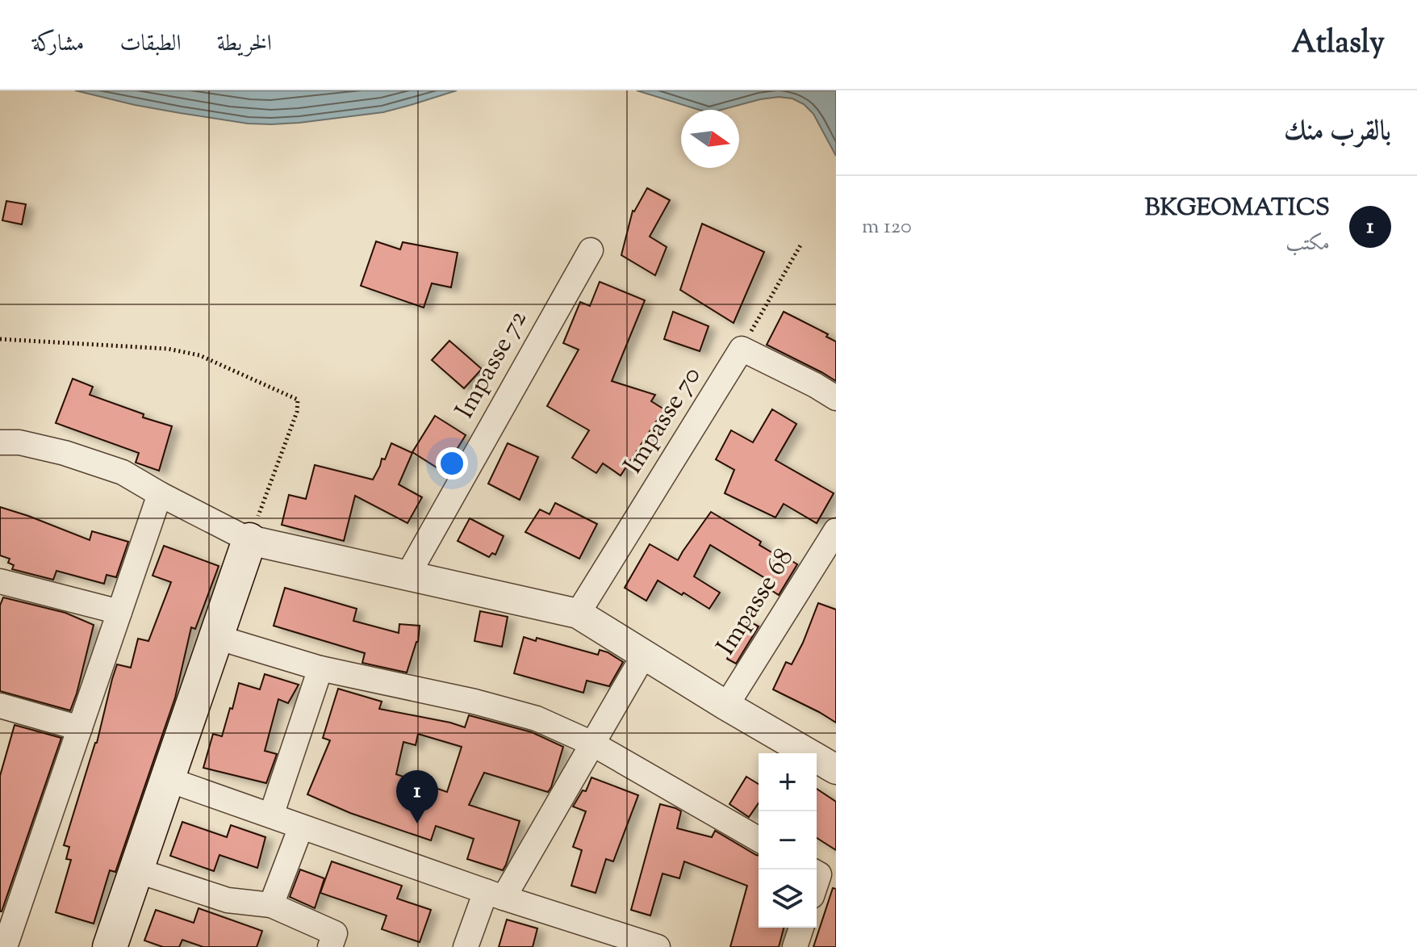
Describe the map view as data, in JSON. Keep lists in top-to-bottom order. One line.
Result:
{"streets":{"street":["Impasse 72","Impasse 70","Impasse 68"]},"north":"right","page":{"header":"Atlasly","nav":["الخريطة","الطبقات","مشاركة"],"heading":"بالقرب منك","list":[{"mark":"1","name":"BKGEOMATICS","note":"مكتب","value":"120 m"}],"map_buttons":["+","−"],"pins":"1"}}
